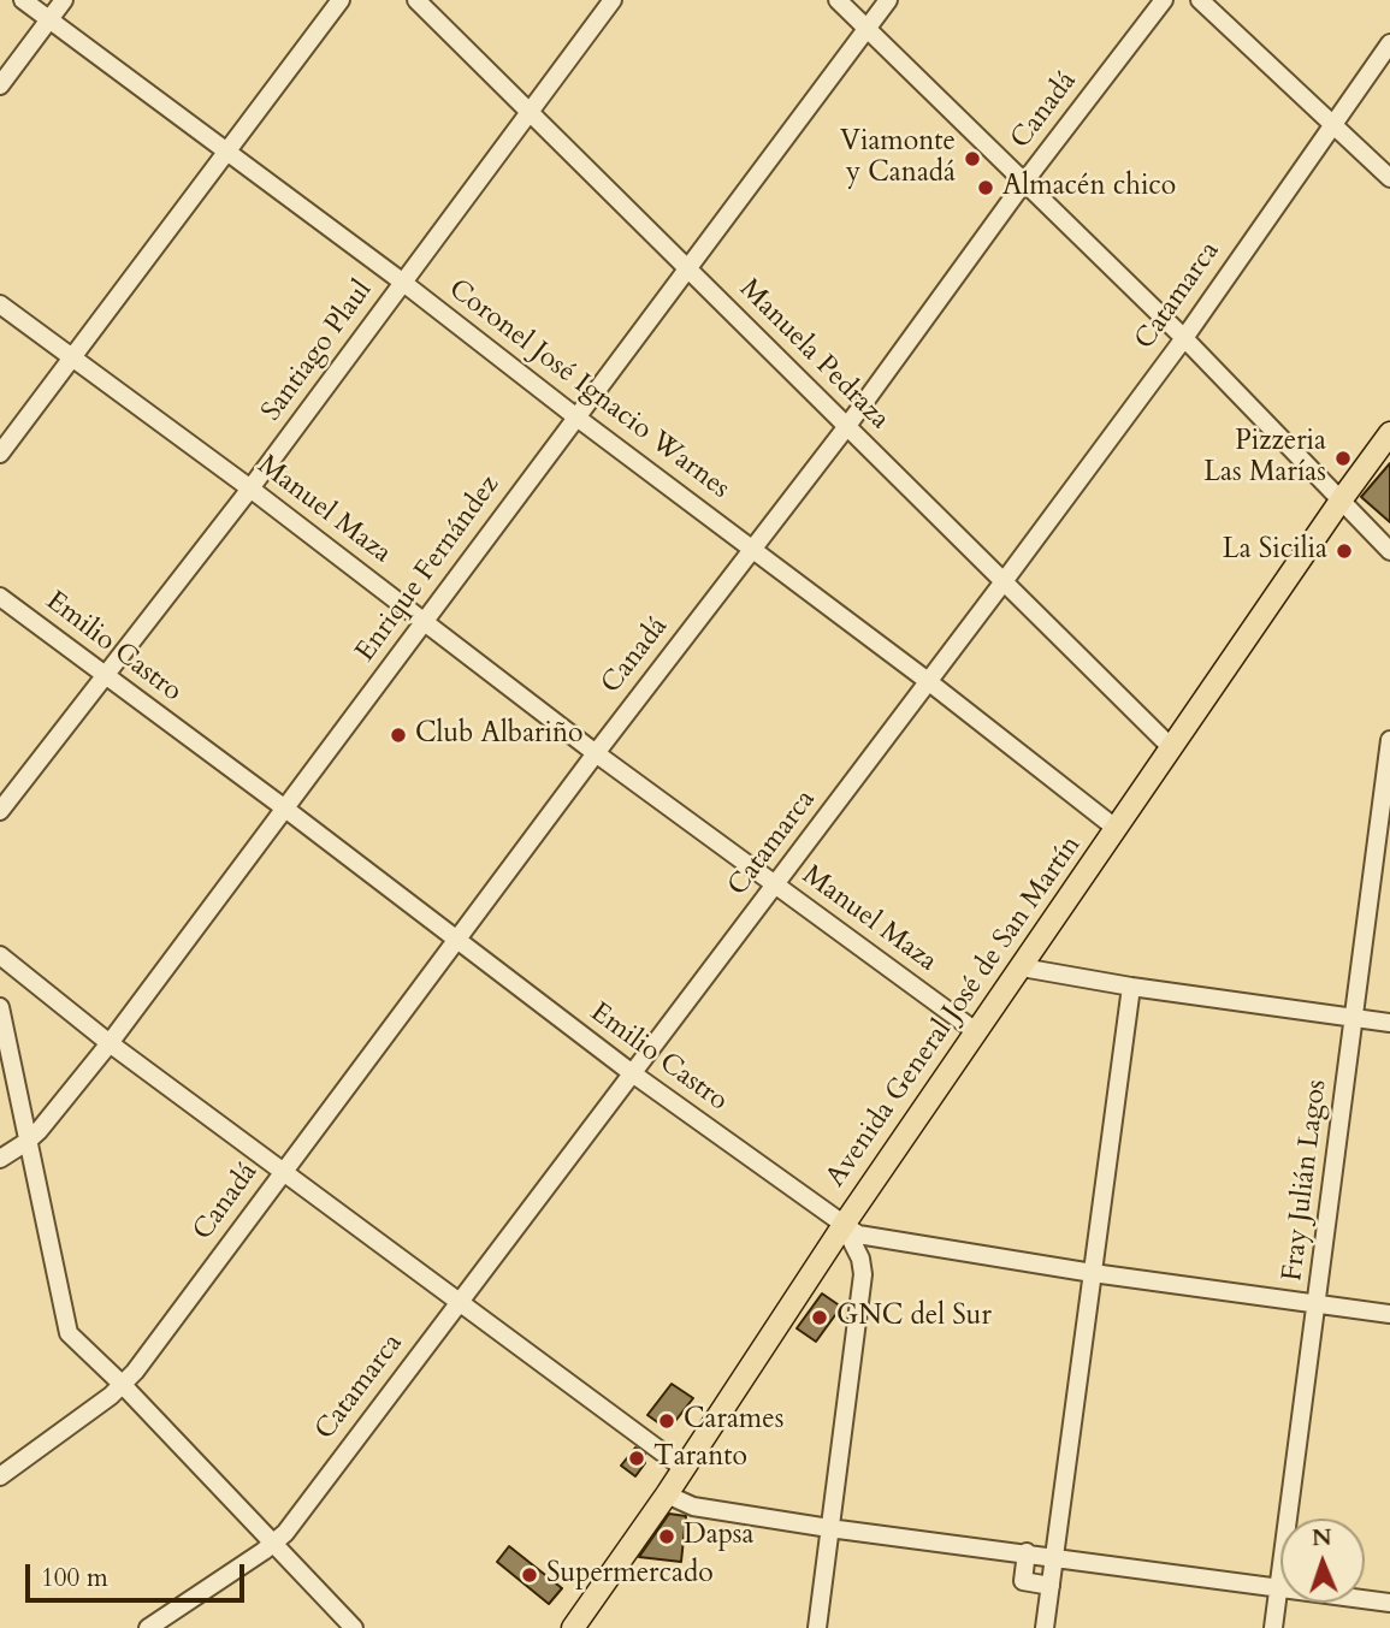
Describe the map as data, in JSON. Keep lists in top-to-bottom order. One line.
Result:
{"streets":{"main road":["Avenida General José de San Martín"],"street":["Canadá","Catamarca","Santiago Plaul","Manuela Pedraza","Coronel José Ignacio Warnes","Manuel Maza","Enrique Fernández","Emilio Castro","Fray Julián Lagos"]},"crossings":[["Canadá","Manuela Pedraza"],["Canadá","Coronel José Ignacio Warnes"],["Canadá","Manuel Maza"],["Canadá","Emilio Castro"],["Catamarca","Manuela Pedraza"],["Catamarca","Coronel José Ignacio Warnes"],["Catamarca","Manuel Maza"],["Catamarca","Emilio Castro"],["Santiago Plaul","Manuela Pedraza"],["Santiago Plaul","Coronel José Ignacio Warnes"],["Santiago Plaul","Manuel Maza"],["Santiago Plaul","Emilio Castro"],["Manuela Pedraza","Enrique Fernández"],["Manuela Pedraza","Avenida General José de San Martín"],["Coronel José Ignacio Warnes","Enrique Fernández"],["Coronel José Ignacio Warnes","Avenida General José de San Martín"],["Manuel Maza","Enrique Fernández"],["Manuel Maza","Avenida General José de San Martín"],["Enrique Fernández","Emilio Castro"],["Emilio Castro","Avenida General José de San Martín"],["Emilio Castro","Fray Julián Lagos"]],"places":["Viamonte y Canadá","Almacén chico","Pizzeria Las Marías","La Sicilia","Club Albariño","GNC del Sur","Carames","Taranto","Dapsa","Supermercado"],"scale_bar":"100 m","north":"top"}
